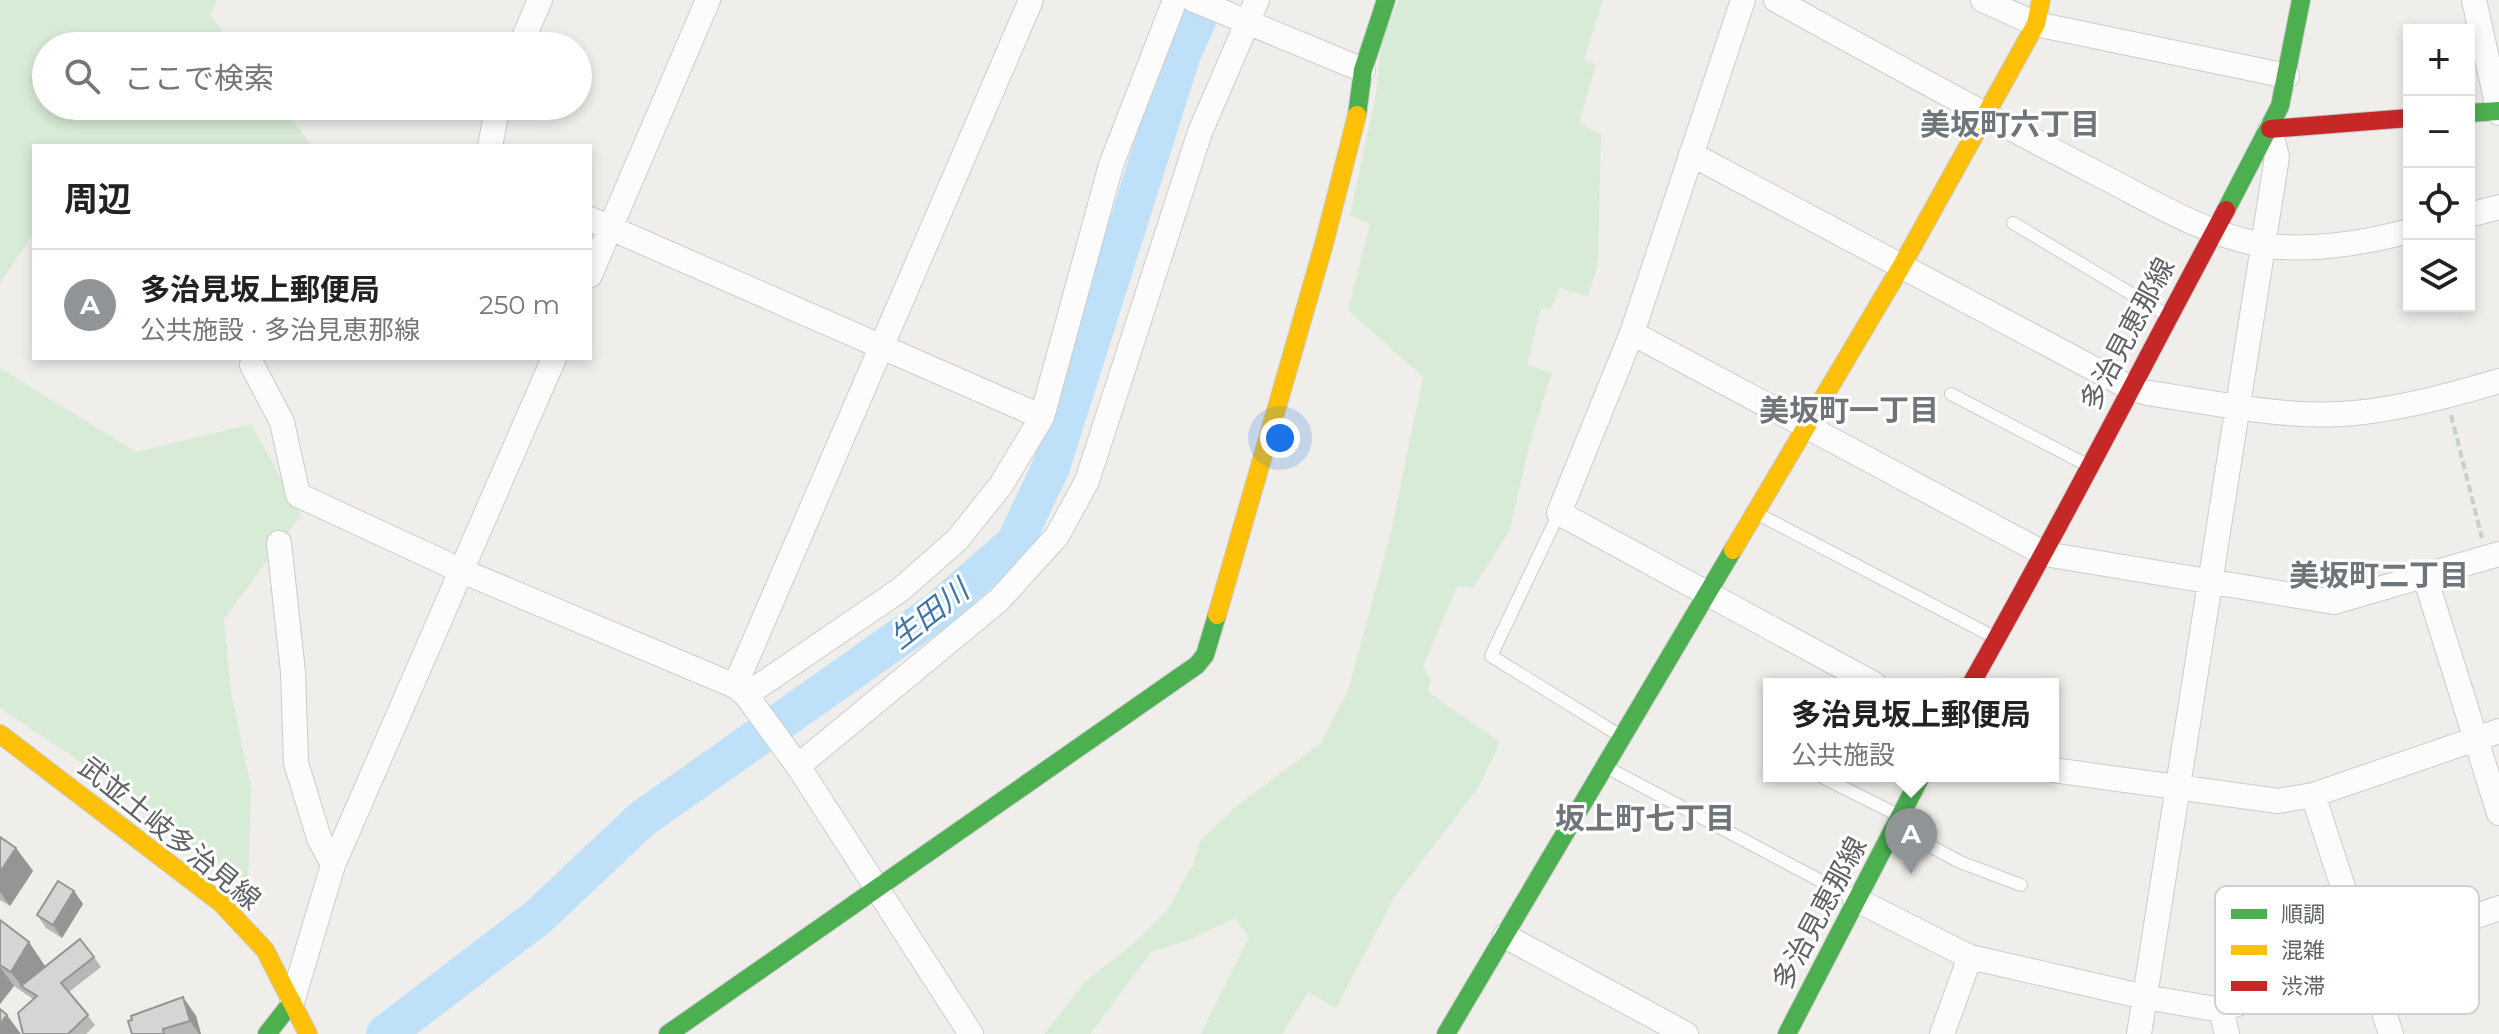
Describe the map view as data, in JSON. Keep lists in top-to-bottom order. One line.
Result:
{"streets":{"street":["多治見恵那線","武並土岐多治見線"]},"districts":["美坂町六丁目","美坂町一丁目","美坂町二丁目","坂上町七丁目"],"water":["生田川"],"legend":["順調","混雑","渋滞"],"page":{"map_buttons":["+","−"],"search":"ここで検索","heading":"周辺","list":[{"mark":"A","name":"多治見坂上郵便局","note":"公共施設 · 多治見恵那線","value":"250 m"}],"popup":["多治見坂上郵便局","公共施設"],"pins":"A"}}
